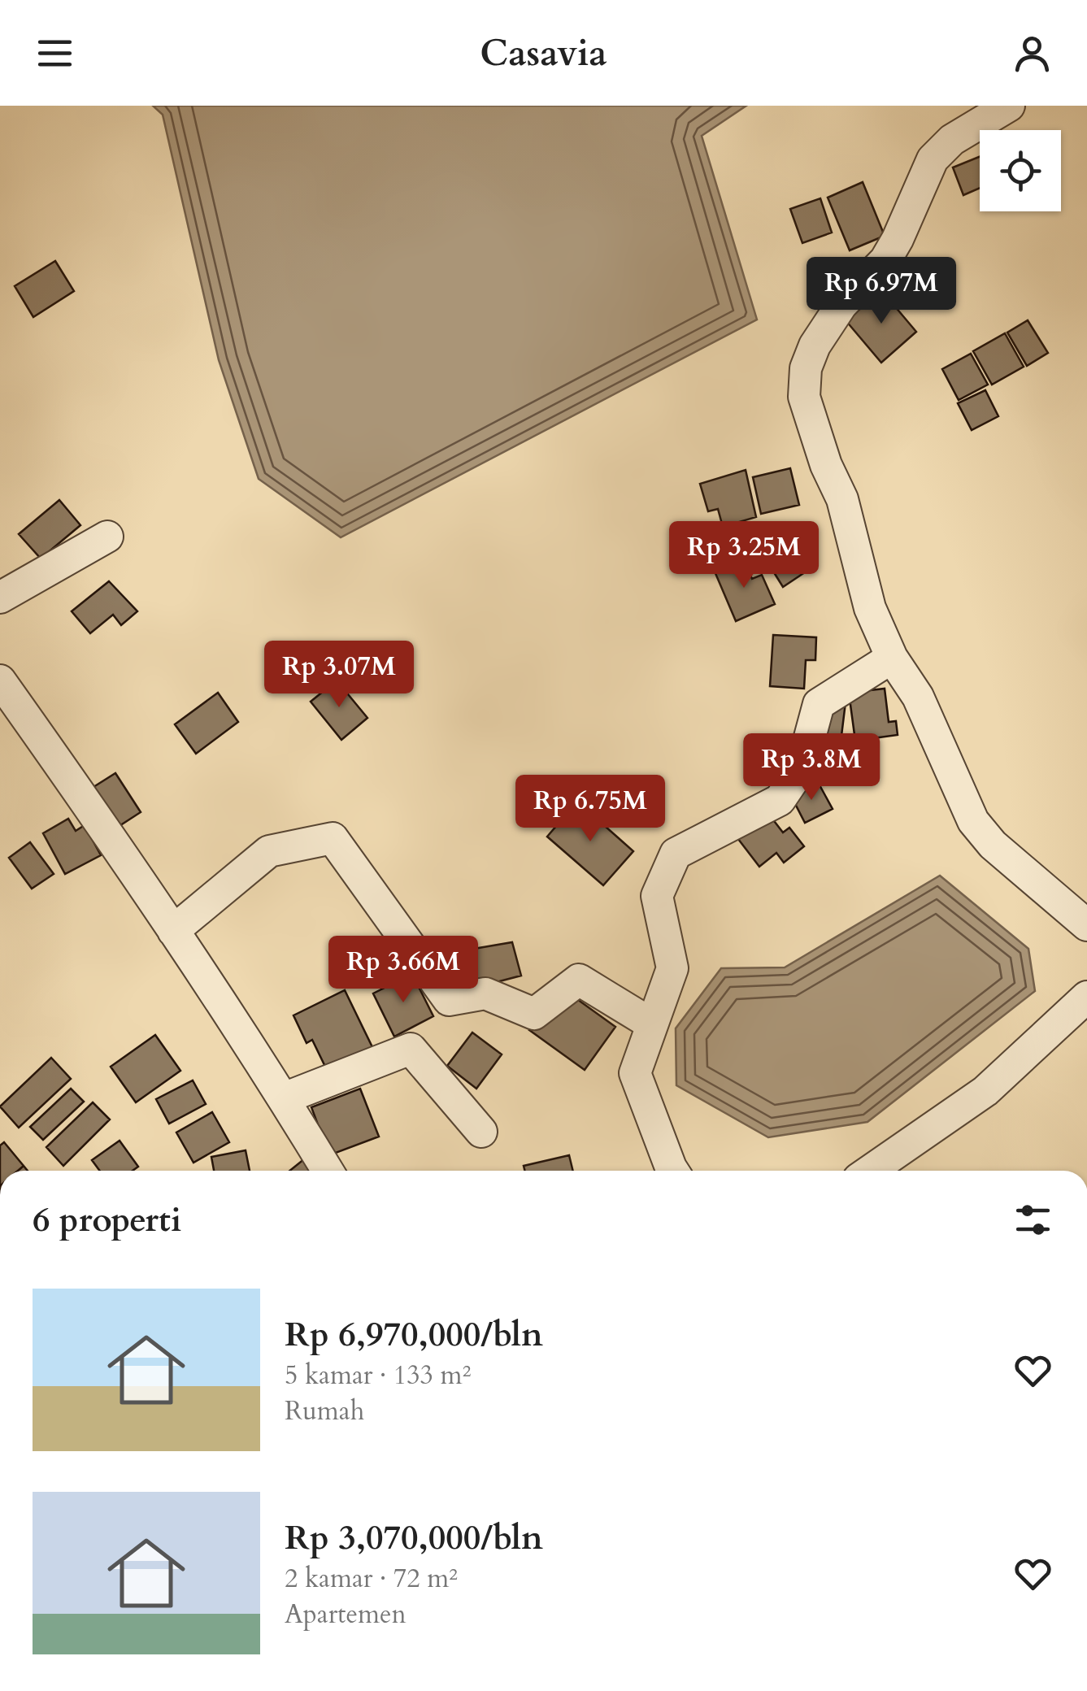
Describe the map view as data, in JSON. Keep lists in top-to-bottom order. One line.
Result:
{"page":{"header":"Casavia","price":["Rp 6.97M","Rp 3.25M","Rp 3.07M","Rp 3.8M","Rp 6.75M","Rp 3.66M"],"heading":"6 properti","list":[{"name":"Rp 6,970,000/bln","note":"5 kamar · 133 m² · Rumah"},{"name":"Rp 3,070,000/bln","note":"2 kamar · 72 m² · Apartemen"}]}}
